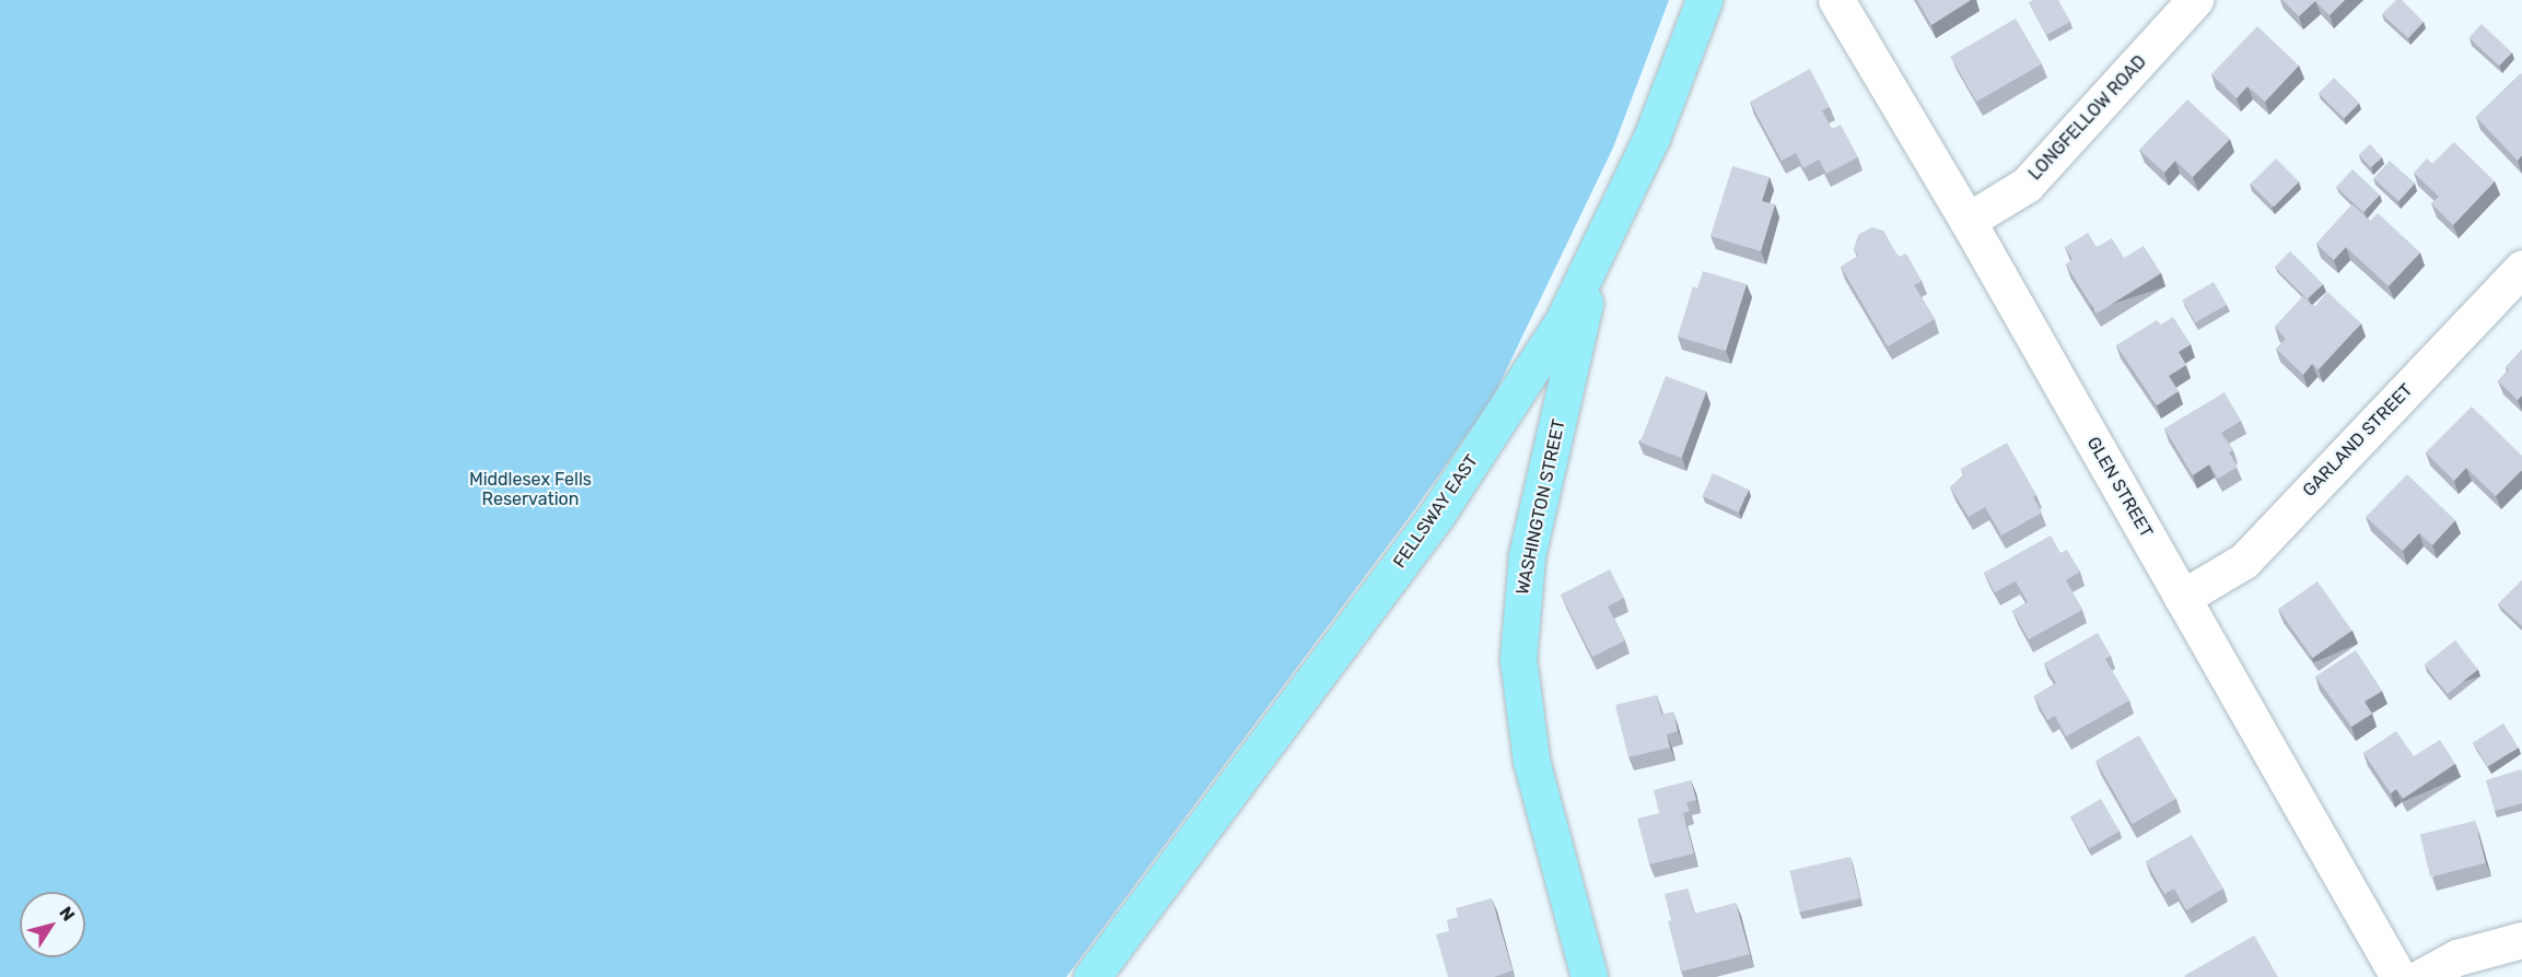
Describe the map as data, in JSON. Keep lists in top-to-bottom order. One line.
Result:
{"streets":{"main road":["WASHINGTON STREET","FELLSWAY EAST"],"street":["LONGFELLOW ROAD","GARLAND STREET","GLEN STREET"]},"crossings":[["LONGFELLOW ROAD","GLEN STREET"],["GARLAND STREET","GLEN STREET"],["WASHINGTON STREET","FELLSWAY EAST"]],"parks":["Middlesex Fells Reservation"],"north":"top right"}
